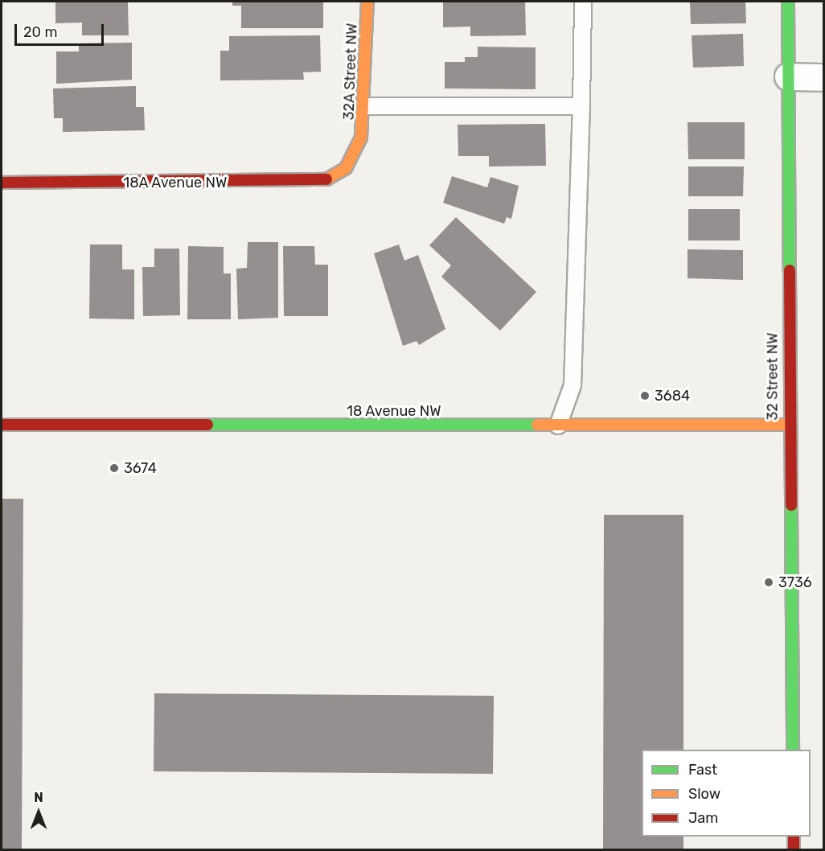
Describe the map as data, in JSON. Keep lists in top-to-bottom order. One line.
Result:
{"streets":{"street":["32A Street NW","18A Avenue NW","32 Street NW","18 Avenue NW"]},"crossings":[["32A Street NW","18A Avenue NW"],["32 Street NW","18 Avenue NW"]],"places":["3684","3674","3736"],"legend":["Fast","Slow","Jam"],"scale_bar":"20 m","north":"top"}
